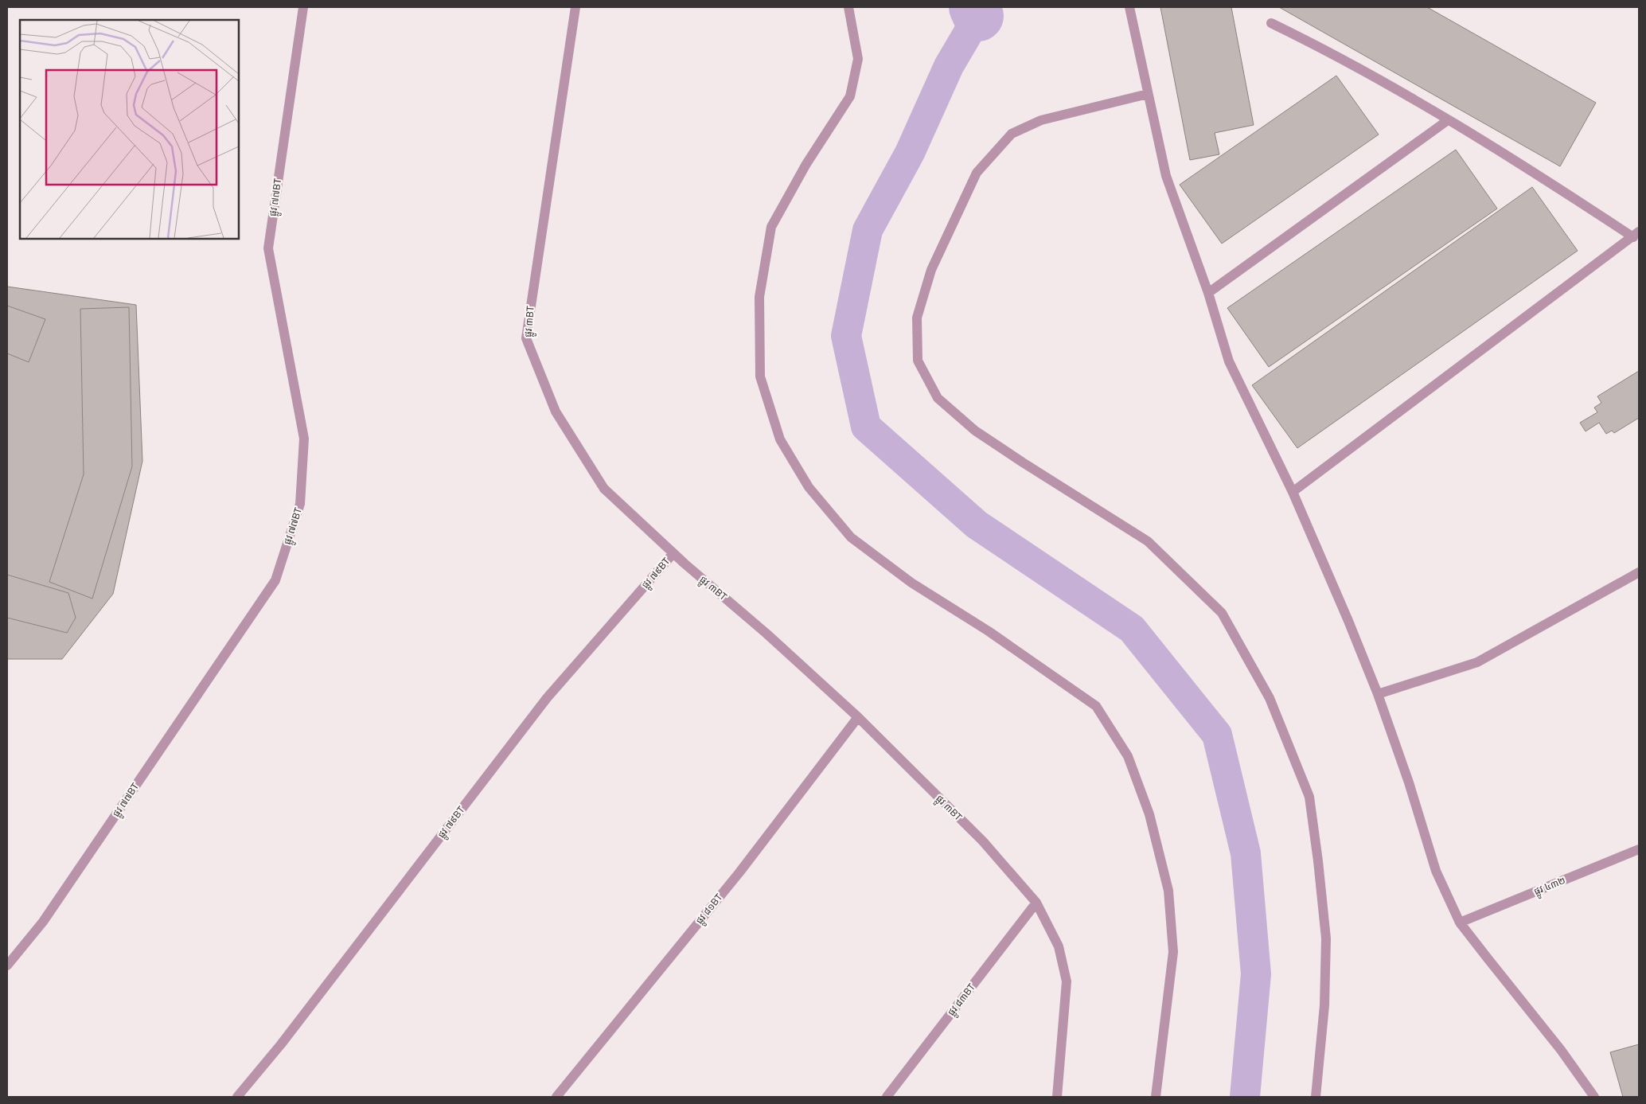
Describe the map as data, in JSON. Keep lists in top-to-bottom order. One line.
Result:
{"streets":{"street":["ផ្លូវ ៧៧BT","ផ្លូវ ៣BT","ផ្លូវ ៧៩BT","ផ្លូវ ៤៣២","ផ្លូវ ៨១BT","ផ្លូវ ៨៣BT"]},"crossings":[["ផ្លូវ ៣BT","ផ្លូវ ៧៩BT"],["ផ្លូវ ៣BT","ផ្លូវ ៨១BT"],["ផ្លូវ ៣BT","ផ្លូវ ៨៣BT"]]}
